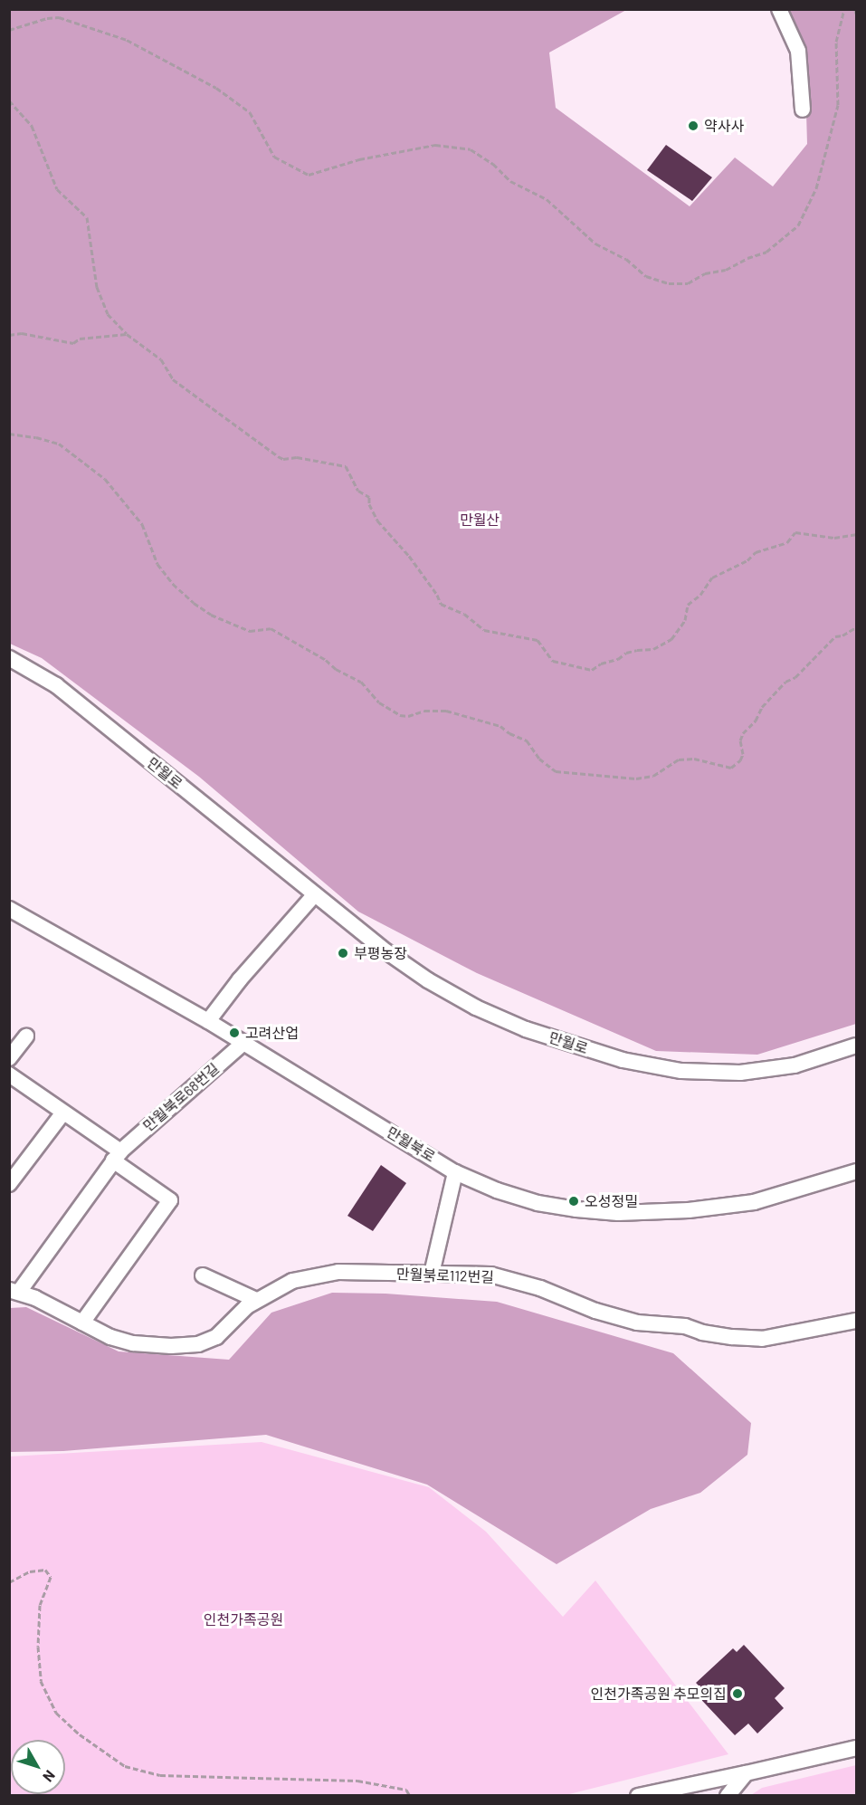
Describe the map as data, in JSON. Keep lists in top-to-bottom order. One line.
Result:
{"streets":{"street":["만월로","만월북로68번길","만월북로","만월북로112번길"]},"crossings":[["만월북로68번길","만월북로"],["만월북로68번길","만월북로112번길"]],"parks":["만월산","인천가족공원"],"places":["약사사","부평농장","고려산업","오성정밀","인천가족공원 추모의집"],"north":"bottom right"}
